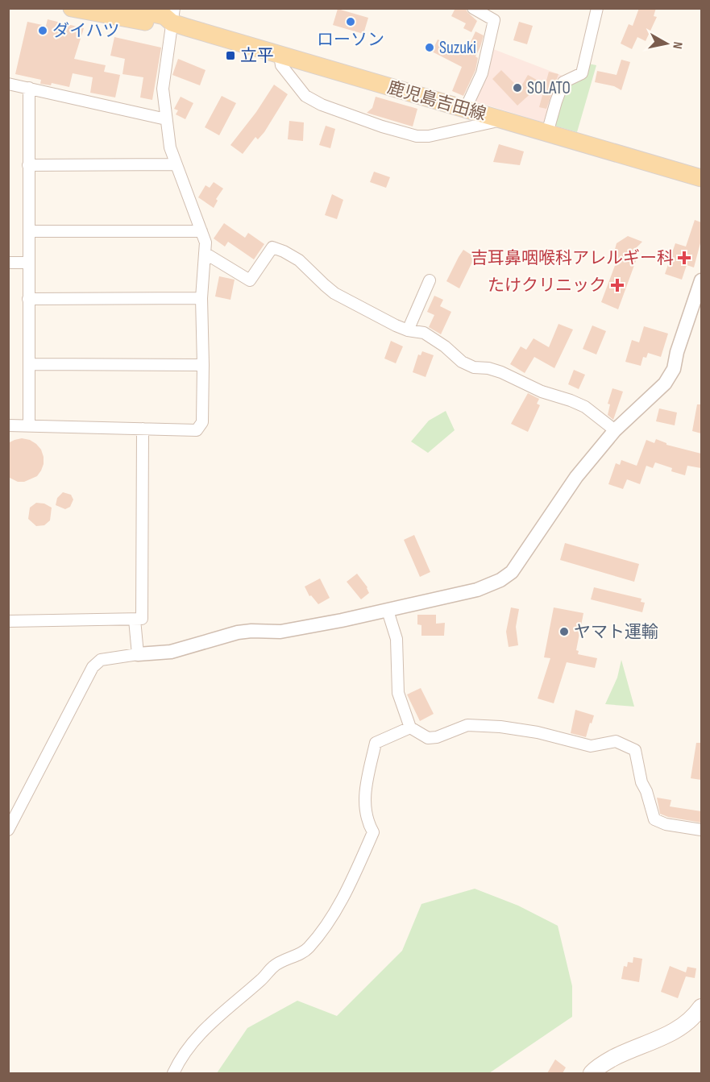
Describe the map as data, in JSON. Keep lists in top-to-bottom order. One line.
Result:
{"streets":{"main road":["鹿児島吉田線"]},"places":{"other":["ローソン","ダイハツ","Suzuki","SOLATO","ヤマト運輸"],"transit":["立平"],"health":["吉耳鼻咽喉科アレルギー科","たけクリニック"]},"north":"right"}
